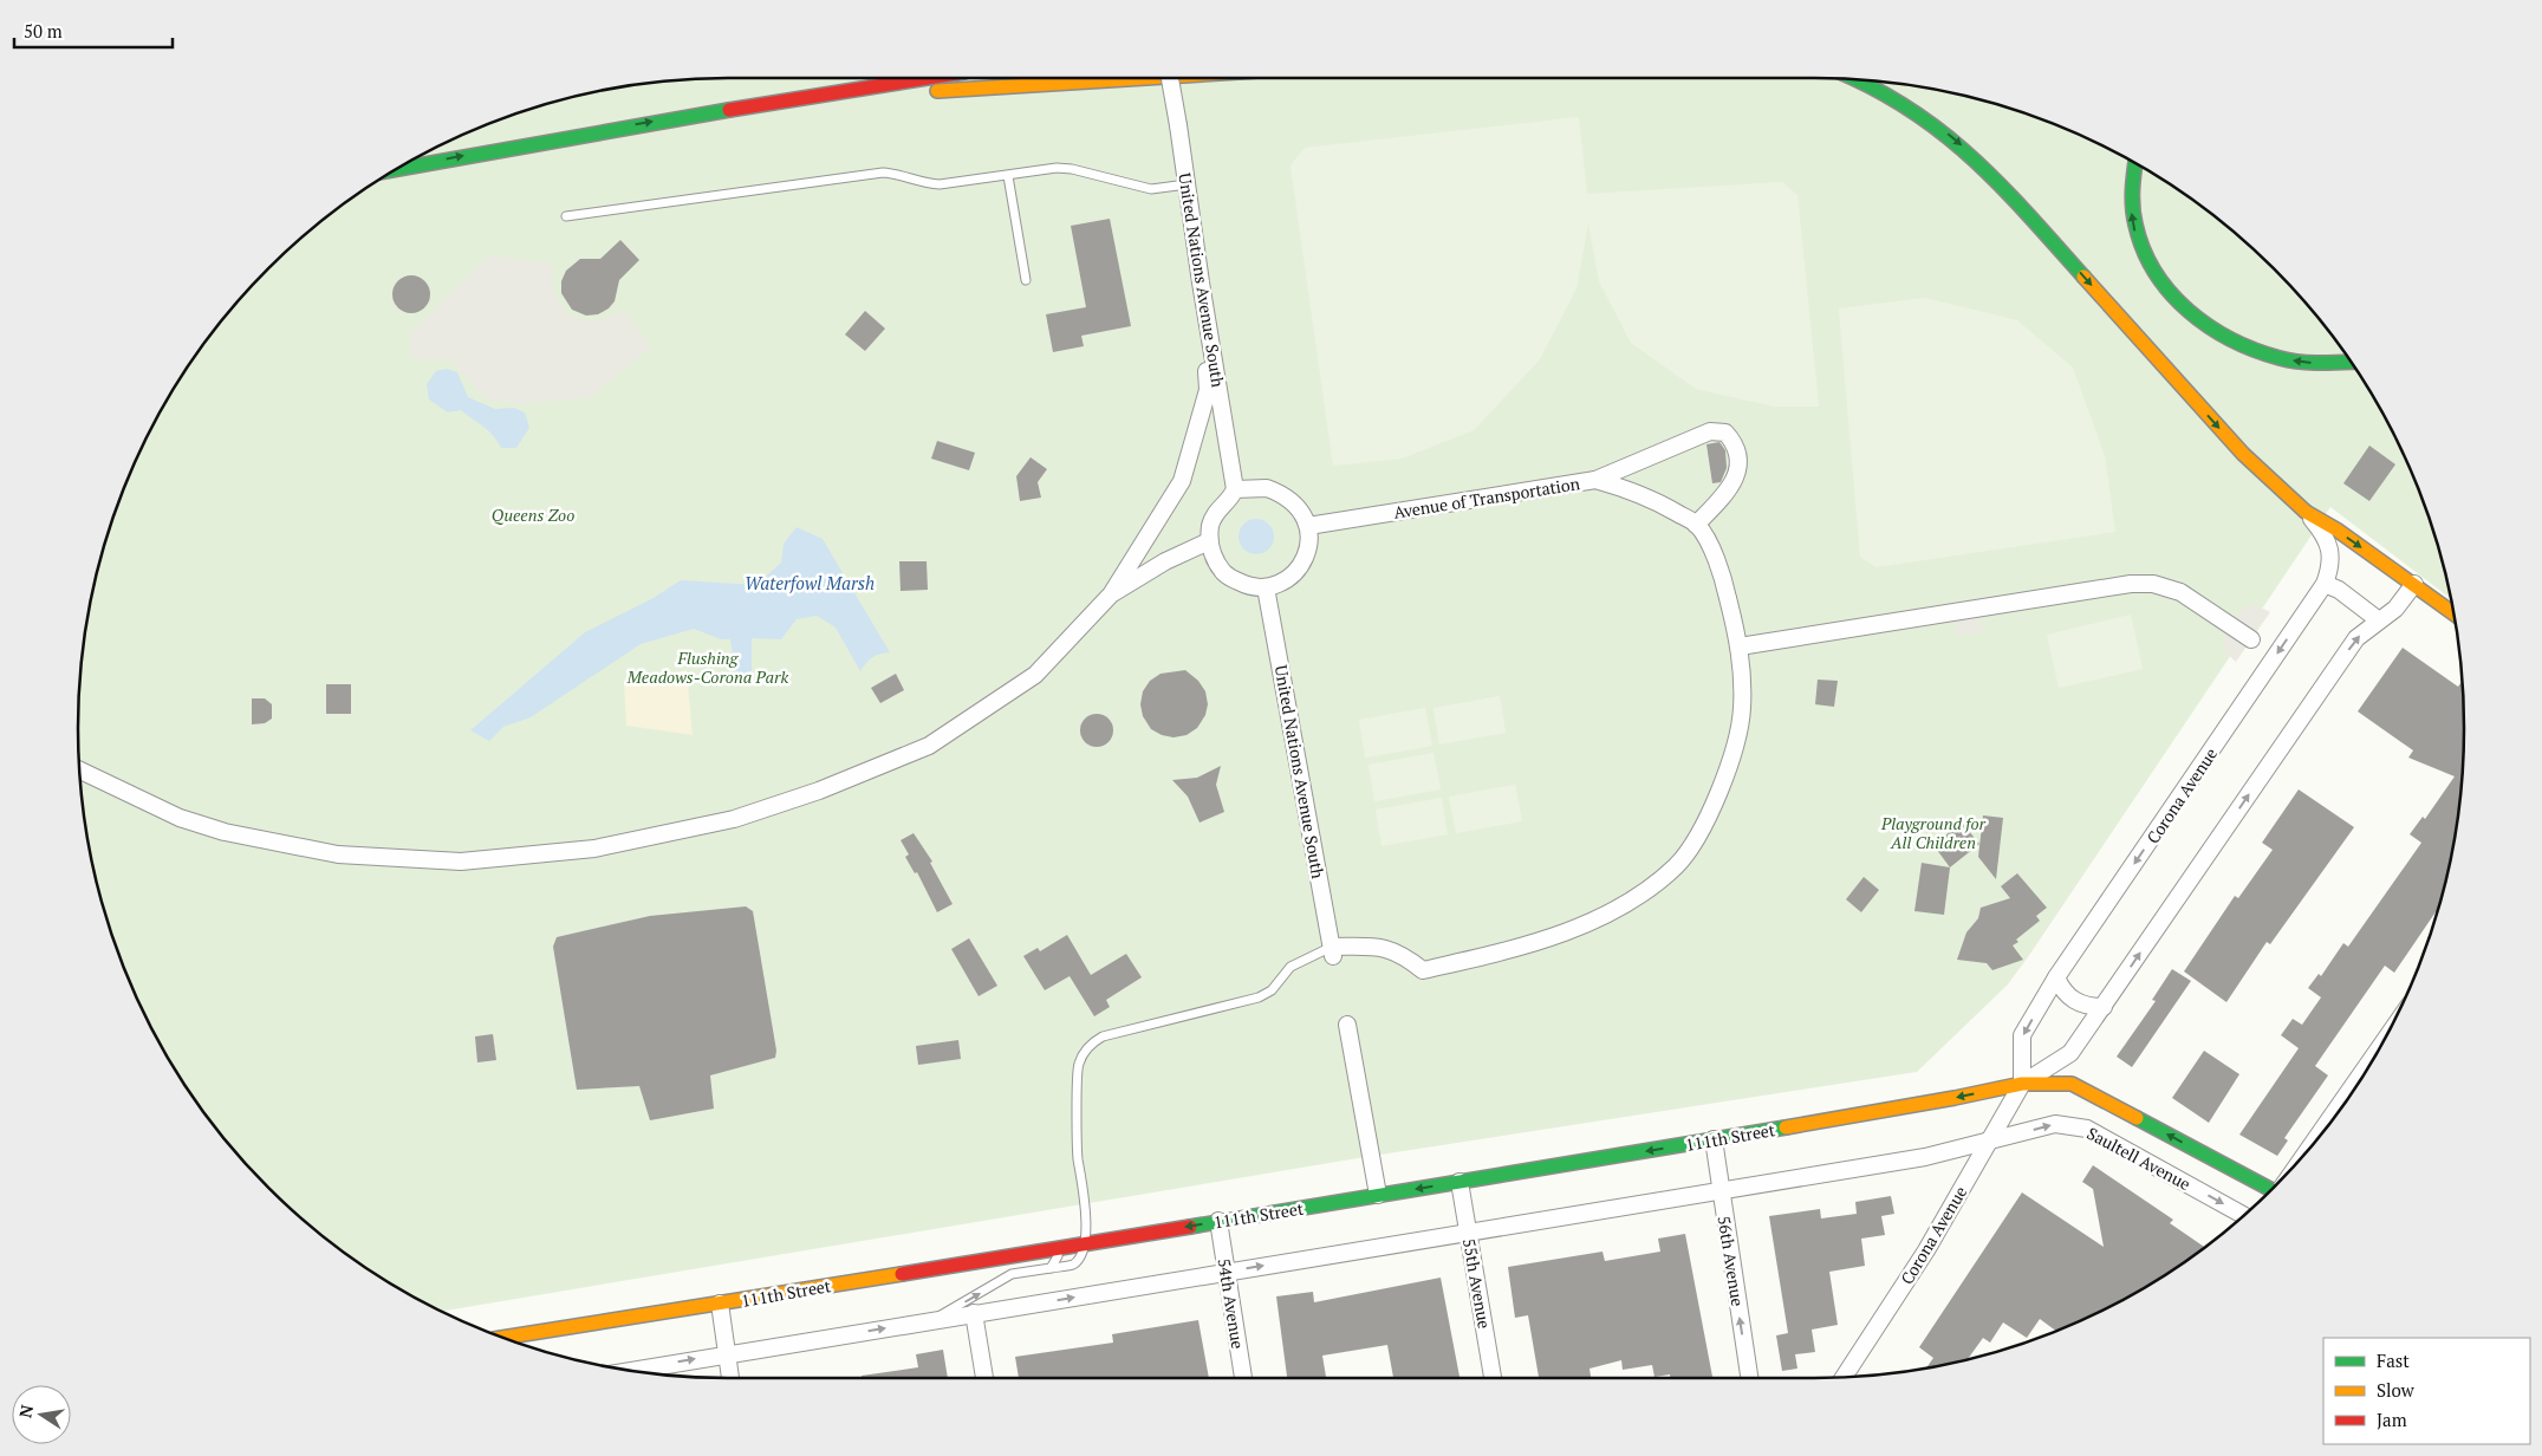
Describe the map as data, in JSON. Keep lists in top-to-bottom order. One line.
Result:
{"streets":{"main road":["111th Street"],"street":["United Nations Avenue South","Avenue of Transportation","Corona Avenue","Saultell Avenue","56th Avenue","55th Avenue","54th Avenue"]},"crossings":[["United Nations Avenue South","Avenue of Transportation"],["Corona Avenue","111th Street"],["Corona Avenue","Saultell Avenue"],["111th Street","56th Avenue"],["111th Street","55th Avenue"],["111th Street","54th Avenue"]],"one_way":["111th Street","Saultell Avenue","56th Avenue"],"water":["Waterfowl Marsh"],"parks":["Queens Zoo","Flushing Meadows-Corona Park","Playground for All Children"],"legend":["Fast","Slow","Jam"],"scale_bar":"50 m","north":"left"}
